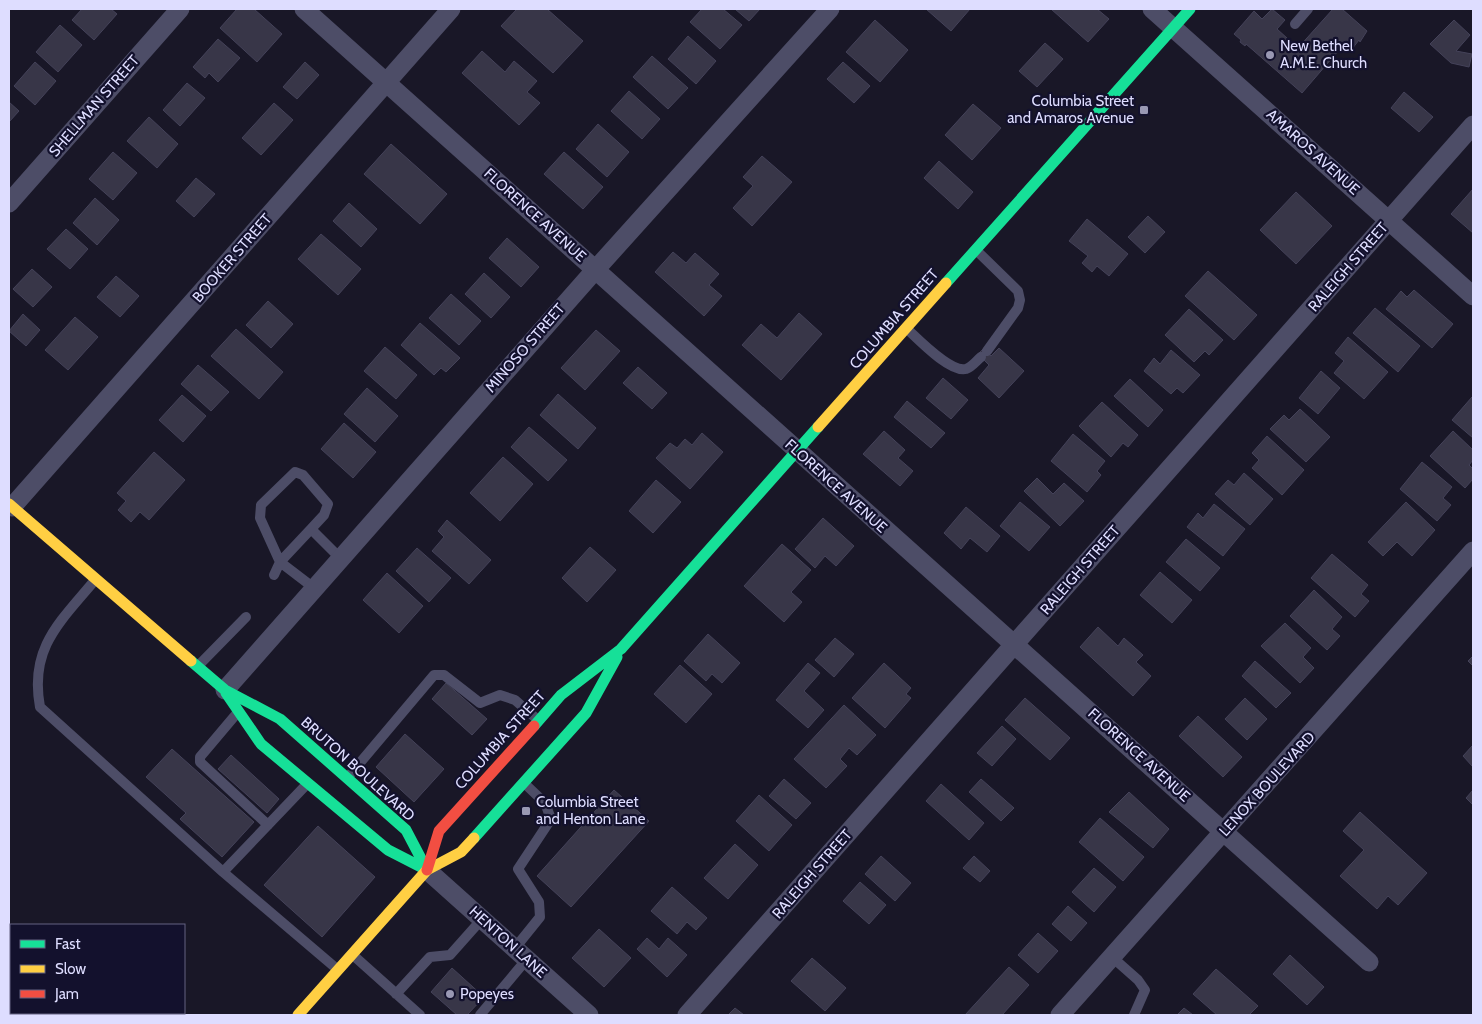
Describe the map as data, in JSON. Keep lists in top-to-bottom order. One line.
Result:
{"streets":{"street":["SHELLMAN STREET","AMAROS AVENUE","FLORENCE AVENUE","BOOKER STREET","RALEIGH STREET","COLUMBIA STREET","MINOSO STREET","BRUTON BOULEVARD","LENOX BOULEVARD","HENTON LANE"]},"crossings":[["AMAROS AVENUE","RALEIGH STREET"],["AMAROS AVENUE","COLUMBIA STREET"],["FLORENCE AVENUE","BOOKER STREET"],["FLORENCE AVENUE","RALEIGH STREET"],["FLORENCE AVENUE","COLUMBIA STREET"],["FLORENCE AVENUE","MINOSO STREET"],["FLORENCE AVENUE","LENOX BOULEVARD"],["BOOKER STREET","BRUTON BOULEVARD"],["COLUMBIA STREET","BRUTON BOULEVARD"],["COLUMBIA STREET","HENTON LANE"],["MINOSO STREET","BRUTON BOULEVARD"],["BRUTON BOULEVARD","HENTON LANE"]],"places":{"other":["New Bethel A.M.E. Church","Popeyes"],"transit":["Columbia Street and Amaros Avenue","Columbia Street and Henton Lane"]},"legend":["Fast","Slow","Jam"]}
